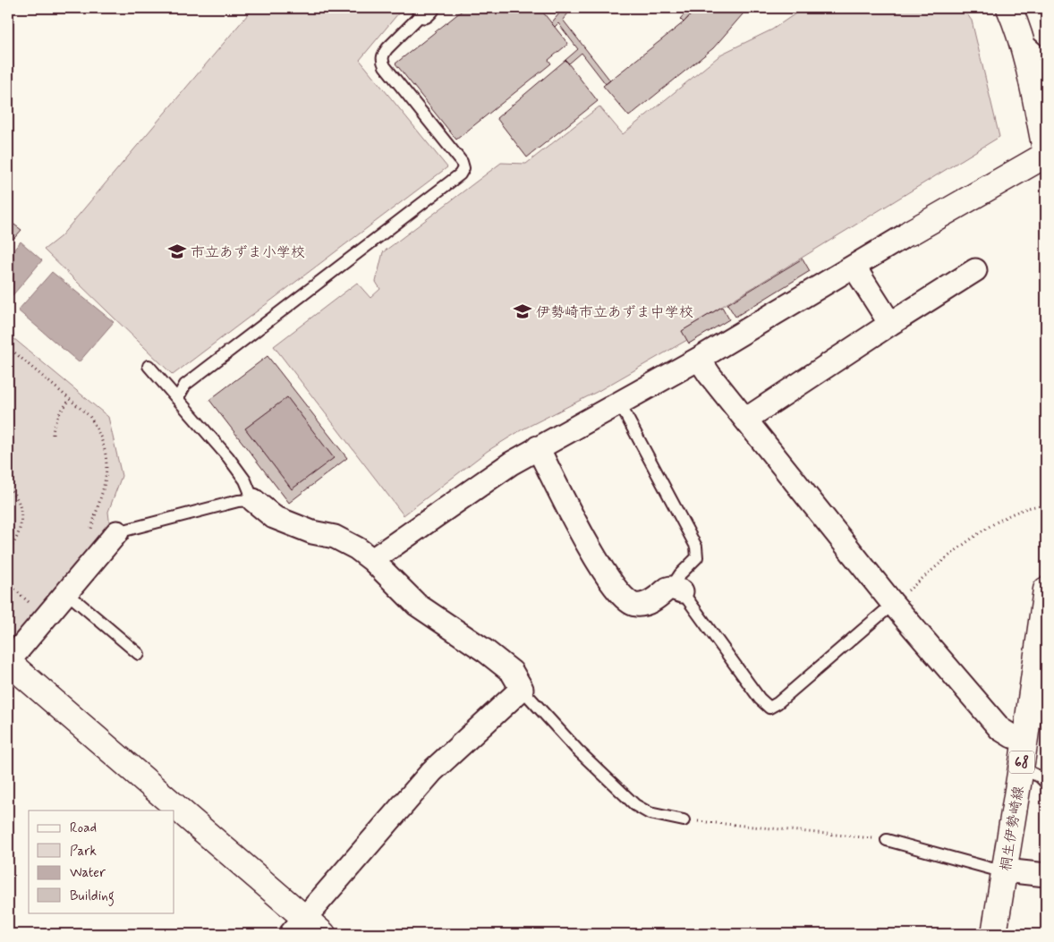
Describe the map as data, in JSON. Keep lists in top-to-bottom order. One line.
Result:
{"streets":{"street":["68","桐生伊勢崎線"]},"places":{"school or university":["市立あずま小学校","伊勢崎市立あずま中学校"]},"legend":["Road","Park","Water","Building"]}
